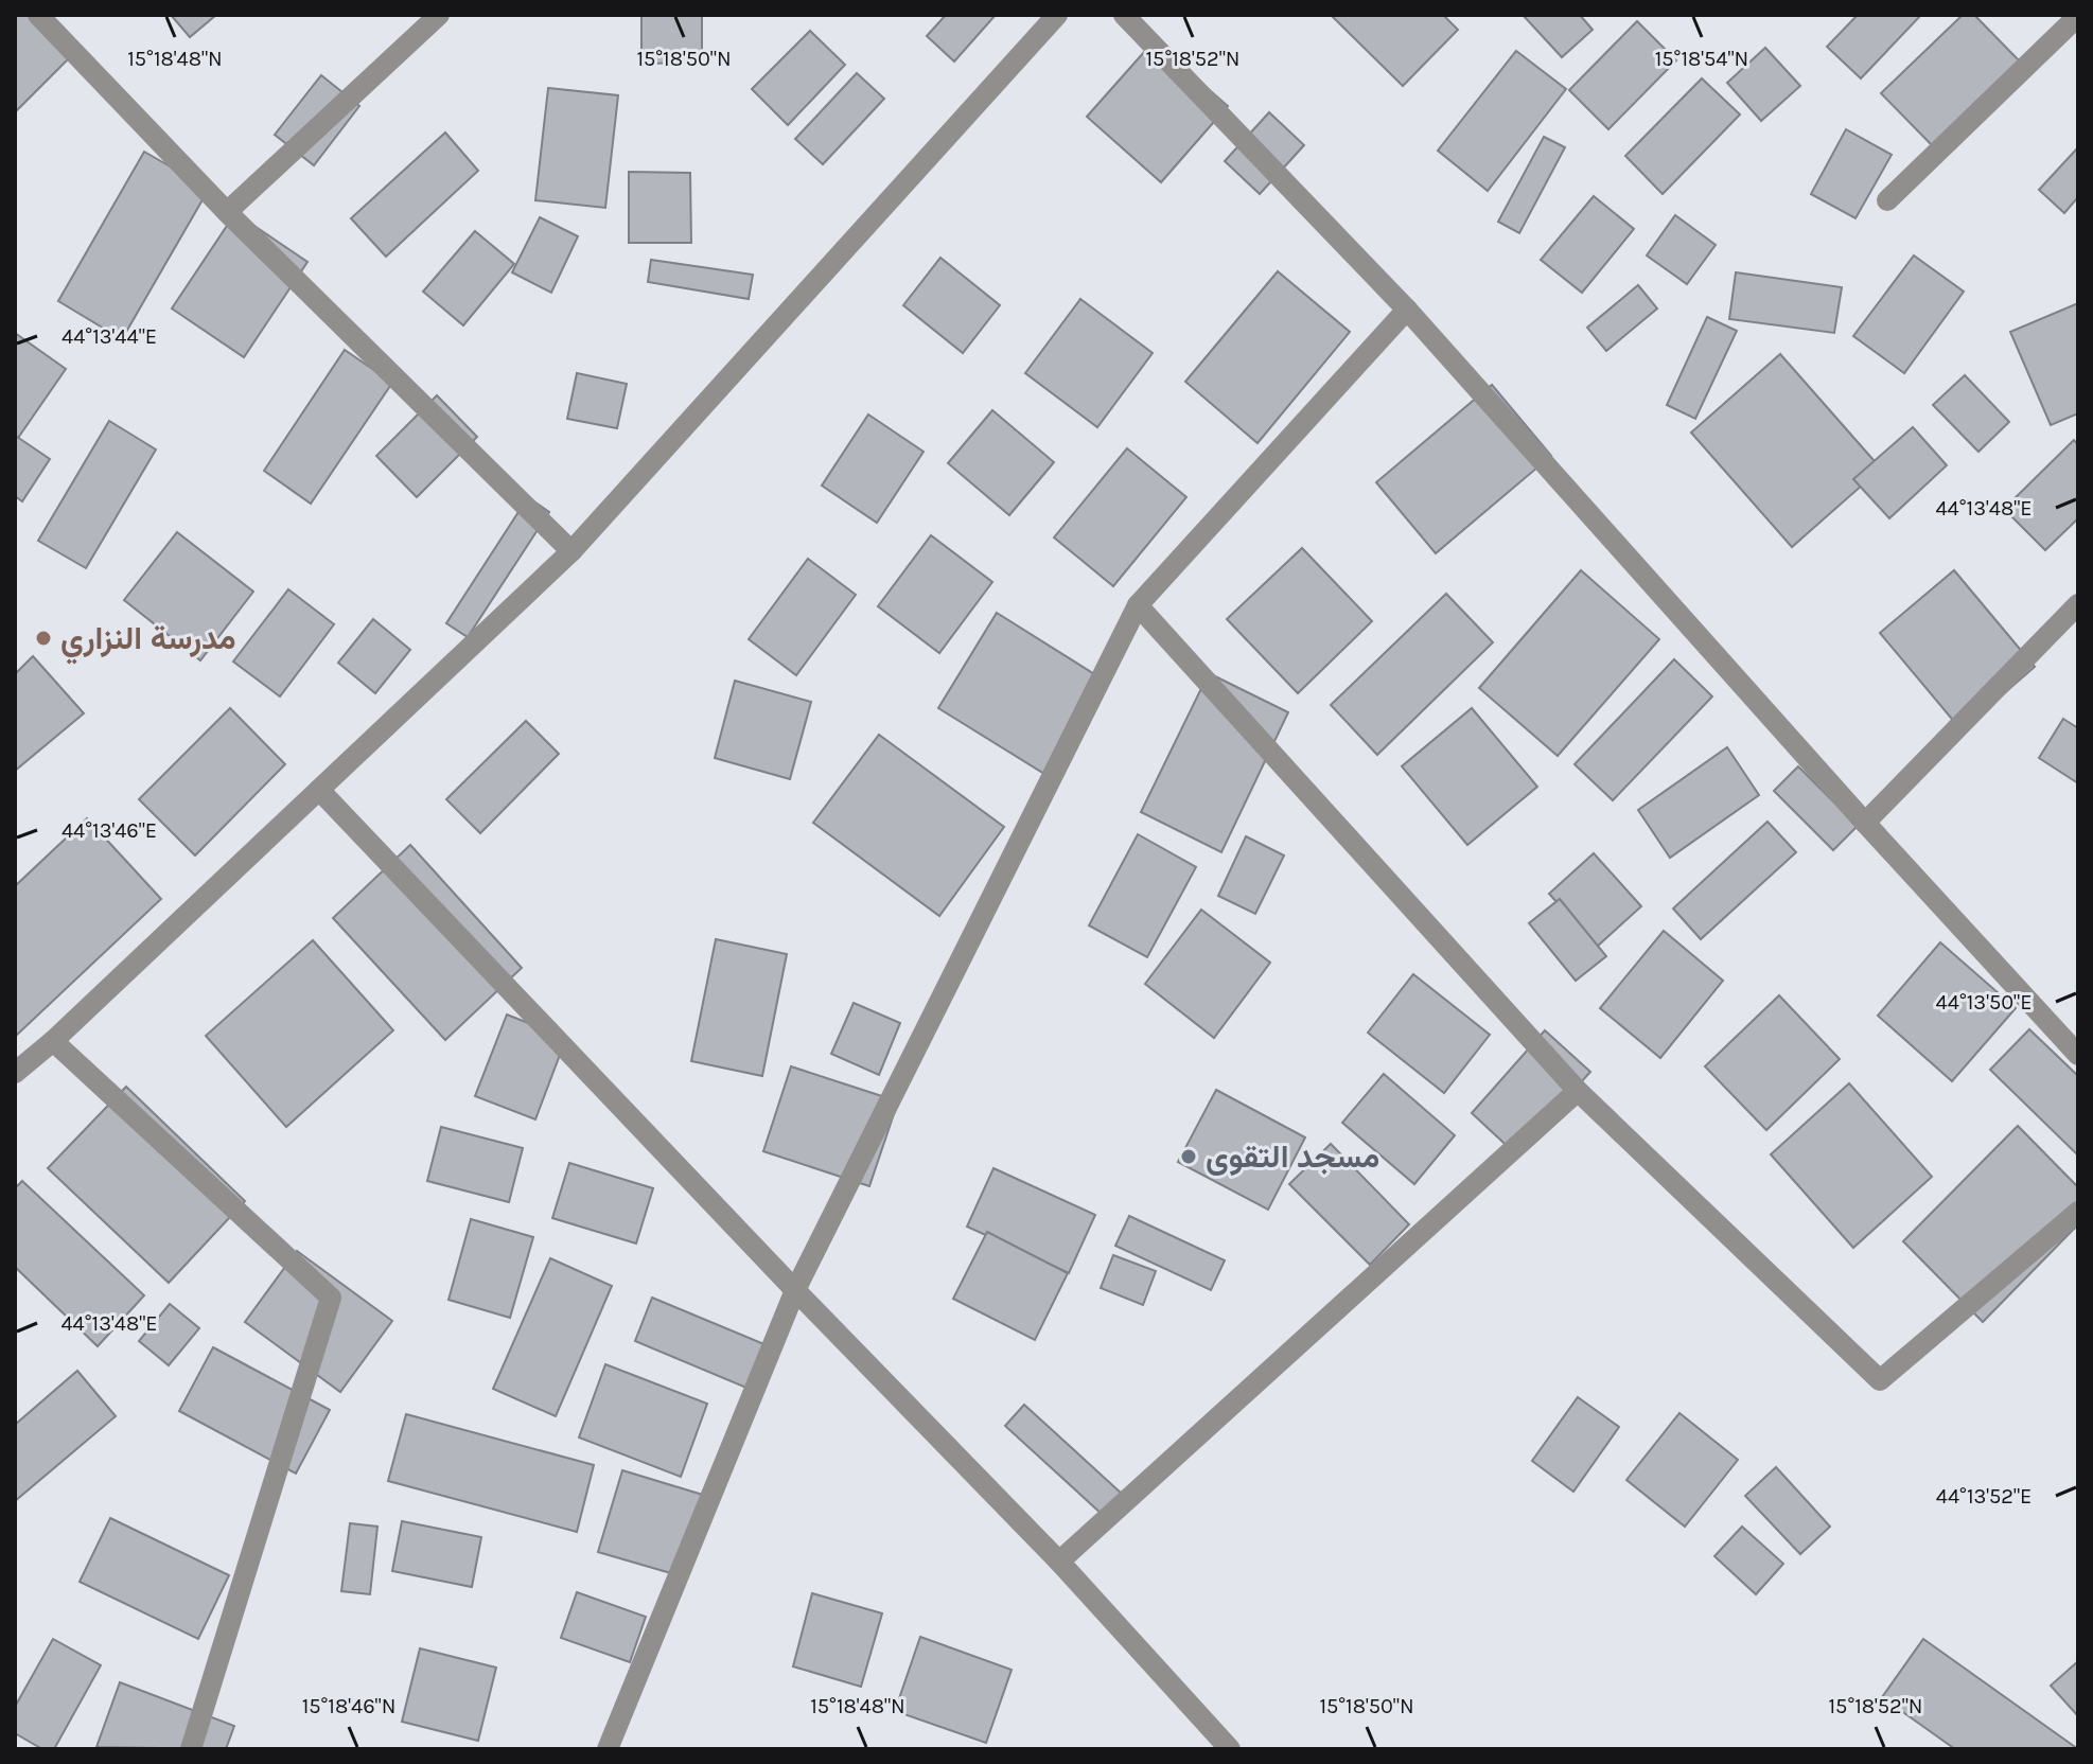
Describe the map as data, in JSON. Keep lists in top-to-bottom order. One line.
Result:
{"places":["مدرسة النزاري","مسجد التقوى"],"coordinates":["15°18'48\"N","15°18'50\"N","15°18'52\"N","15°18'54\"N","44°13'44\"E","44°13'48\"E","44°13'46\"E","44°13'50\"E","44°13'52\"E","15°18'46\"N"]}
